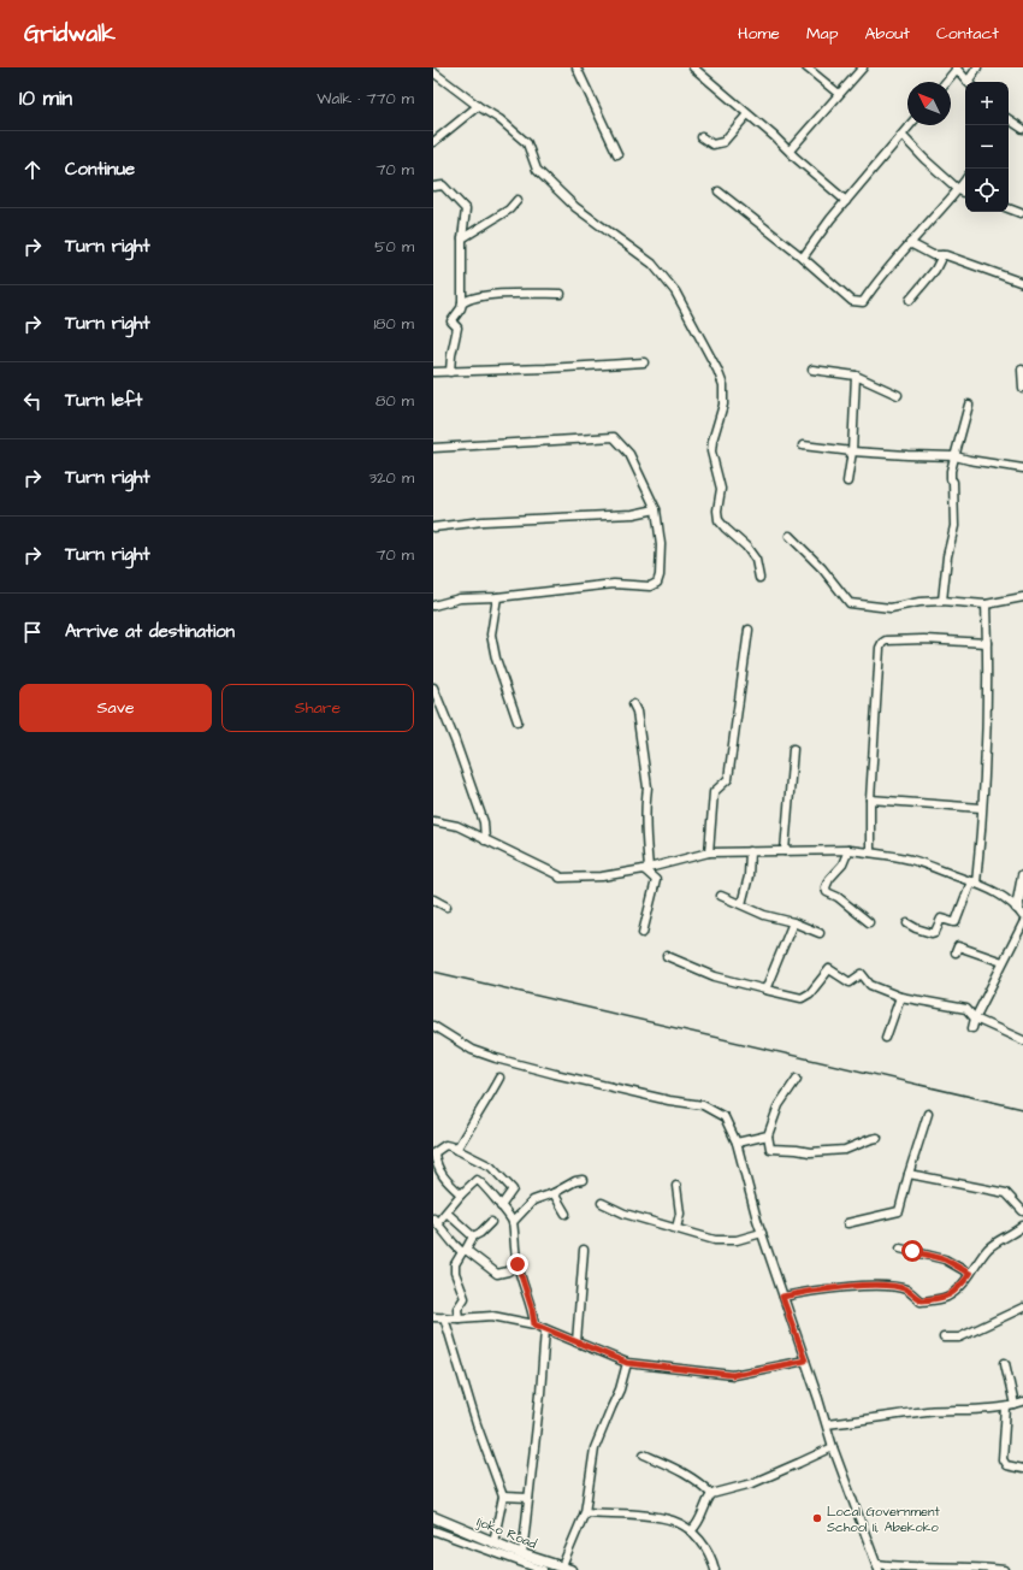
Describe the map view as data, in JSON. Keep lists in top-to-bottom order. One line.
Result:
{"streets":{"main road":["Ijoko Road"]},"places":["Local Government School Ii, Abekoko"],"north":"top left","page":{"header":"Gridwalk","nav":["Home","Map","About","Contact"],"heading":["10 min","Walk · 770 m"],"map_buttons":["+","−"],"list":[["Continue","70 m"],["Turn right","50 m"],["Turn right","180 m"],["Turn left","80 m"],["Turn right","320 m"],["Turn right","70 m"],"Arrive at destination"],"buttons":["Save","Share"]}}
